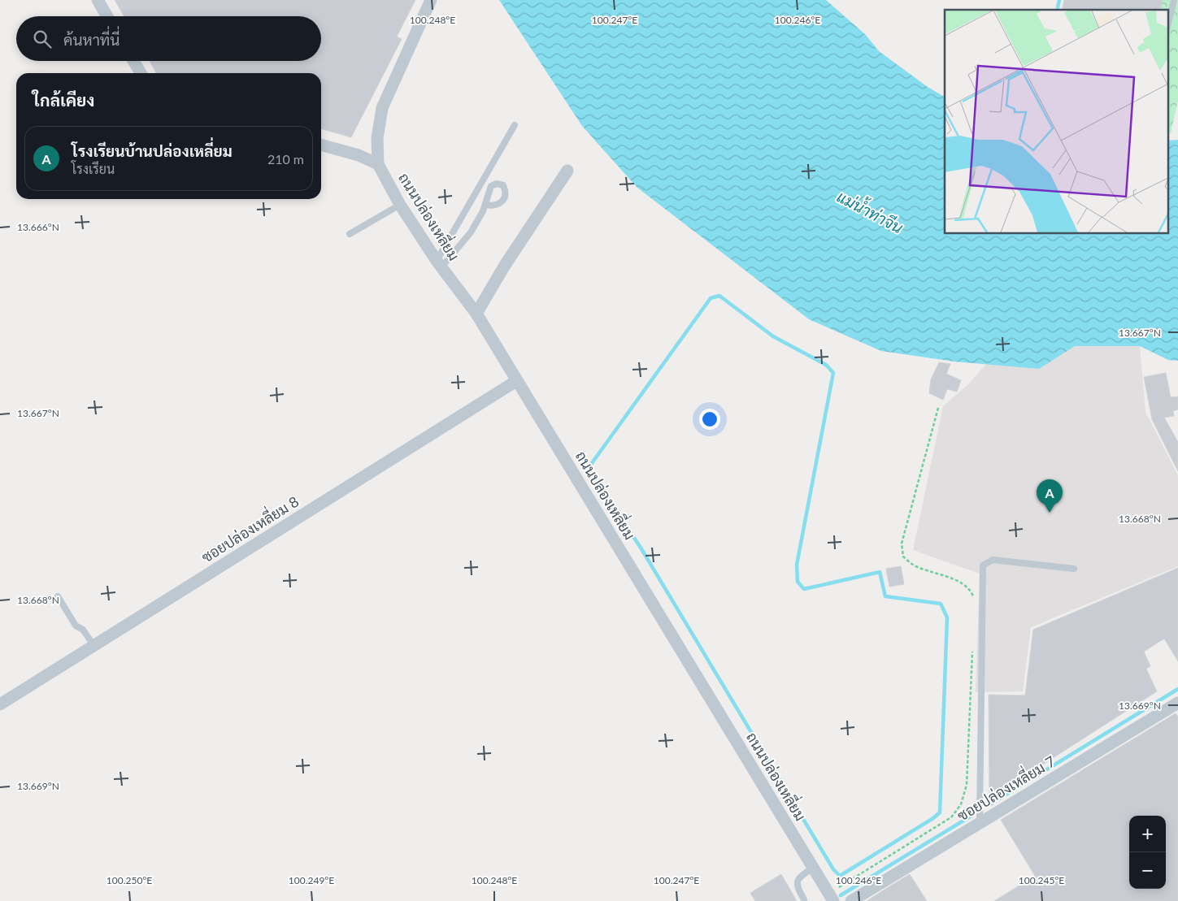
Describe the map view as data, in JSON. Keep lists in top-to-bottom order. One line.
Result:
{"streets":{"street":["ถนนปล่องเหลี่ยม","ซอยปล่องเหลี่ยม 8","ซอยปล่องเหลี่ยม 7"]},"crossings":[["ถนนปล่องเหลี่ยม","ซอยปล่องเหลี่ยม 8"]],"water":["แม่น้ำท่าจีน"],"page":{"search":"ค้นหาที่นี่","heading":"ใกล้เคียง","list":[{"mark":"A","name":"โรงเรียนบ้านปล่องเหลี่ยม","note":"โรงเรียน","value":"210 m"}],"pins":"A","map_buttons":["+","−"]},"coordinates":["100.248°E","100.247°E","100.246°E","13.666°N","13.667°N","13.668°N","13.669°N","100.250°E","100.249°E","100.245°E"]}
